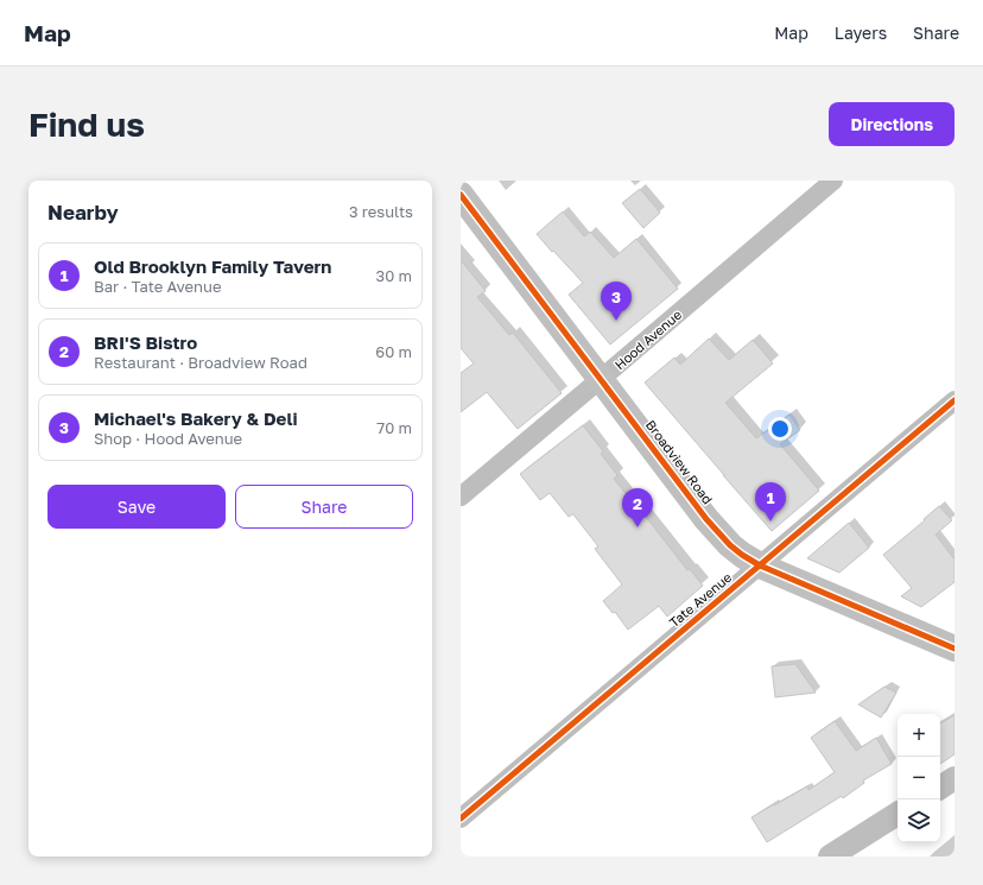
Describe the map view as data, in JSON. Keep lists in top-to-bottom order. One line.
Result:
{"streets":{"main road":["Broadview Road"],"street":["Hood Avenue","Tate Avenue"]},"crossings":[["Hood Avenue","Broadview Road"],["Broadview Road","Tate Avenue"]],"page":{"header":"Map","nav":["Map","Layers","Share"],"buttons":["Directions",["Save","Share"]],"title":"Find us","heading":["Nearby","3 results"],"list":[{"mark":"1","name":"Old Brooklyn Family Tavern","note":"Bar · Tate Avenue","value":"30 m"},{"mark":"2","name":"BRI'S Bistro","note":"Restaurant · Broadview Road","value":"60 m"},{"mark":"3","name":"Michael's Bakery & Deli","note":"Shop · Hood Avenue","value":"70 m"}],"pins":["3","1","2"],"map_buttons":["+","−"]}}
